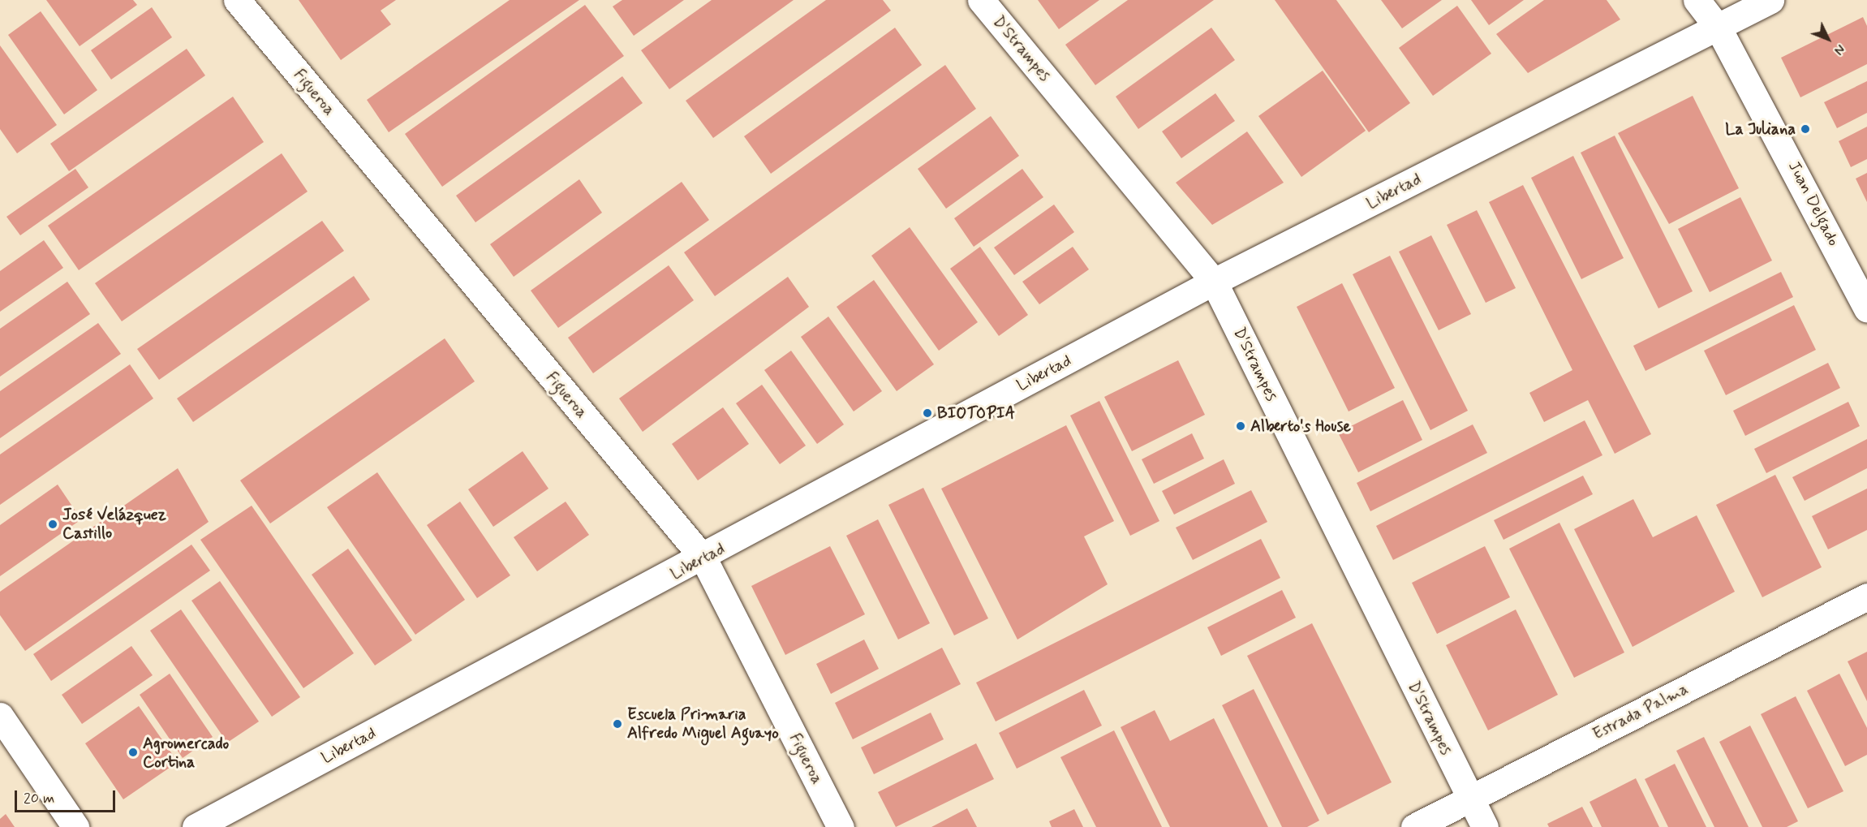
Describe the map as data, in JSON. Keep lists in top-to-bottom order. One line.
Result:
{"streets":{"street":["D'Strampes","Figueroa","Libertad","Juan Delgado","Estrada Palma"]},"crossings":[["D'Strampes","Libertad"],["D'Strampes","Estrada Palma"],["Figueroa","Libertad"],["Libertad","Juan Delgado"]],"places":["La Juliana","BIOTOPIA","Alberto's House","José Velázquez Castillo","Escuela Primaria Alfredo Miguel Aguayo","Agromercado Cortina"],"scale_bar":"20 m","north":"bottom right"}
